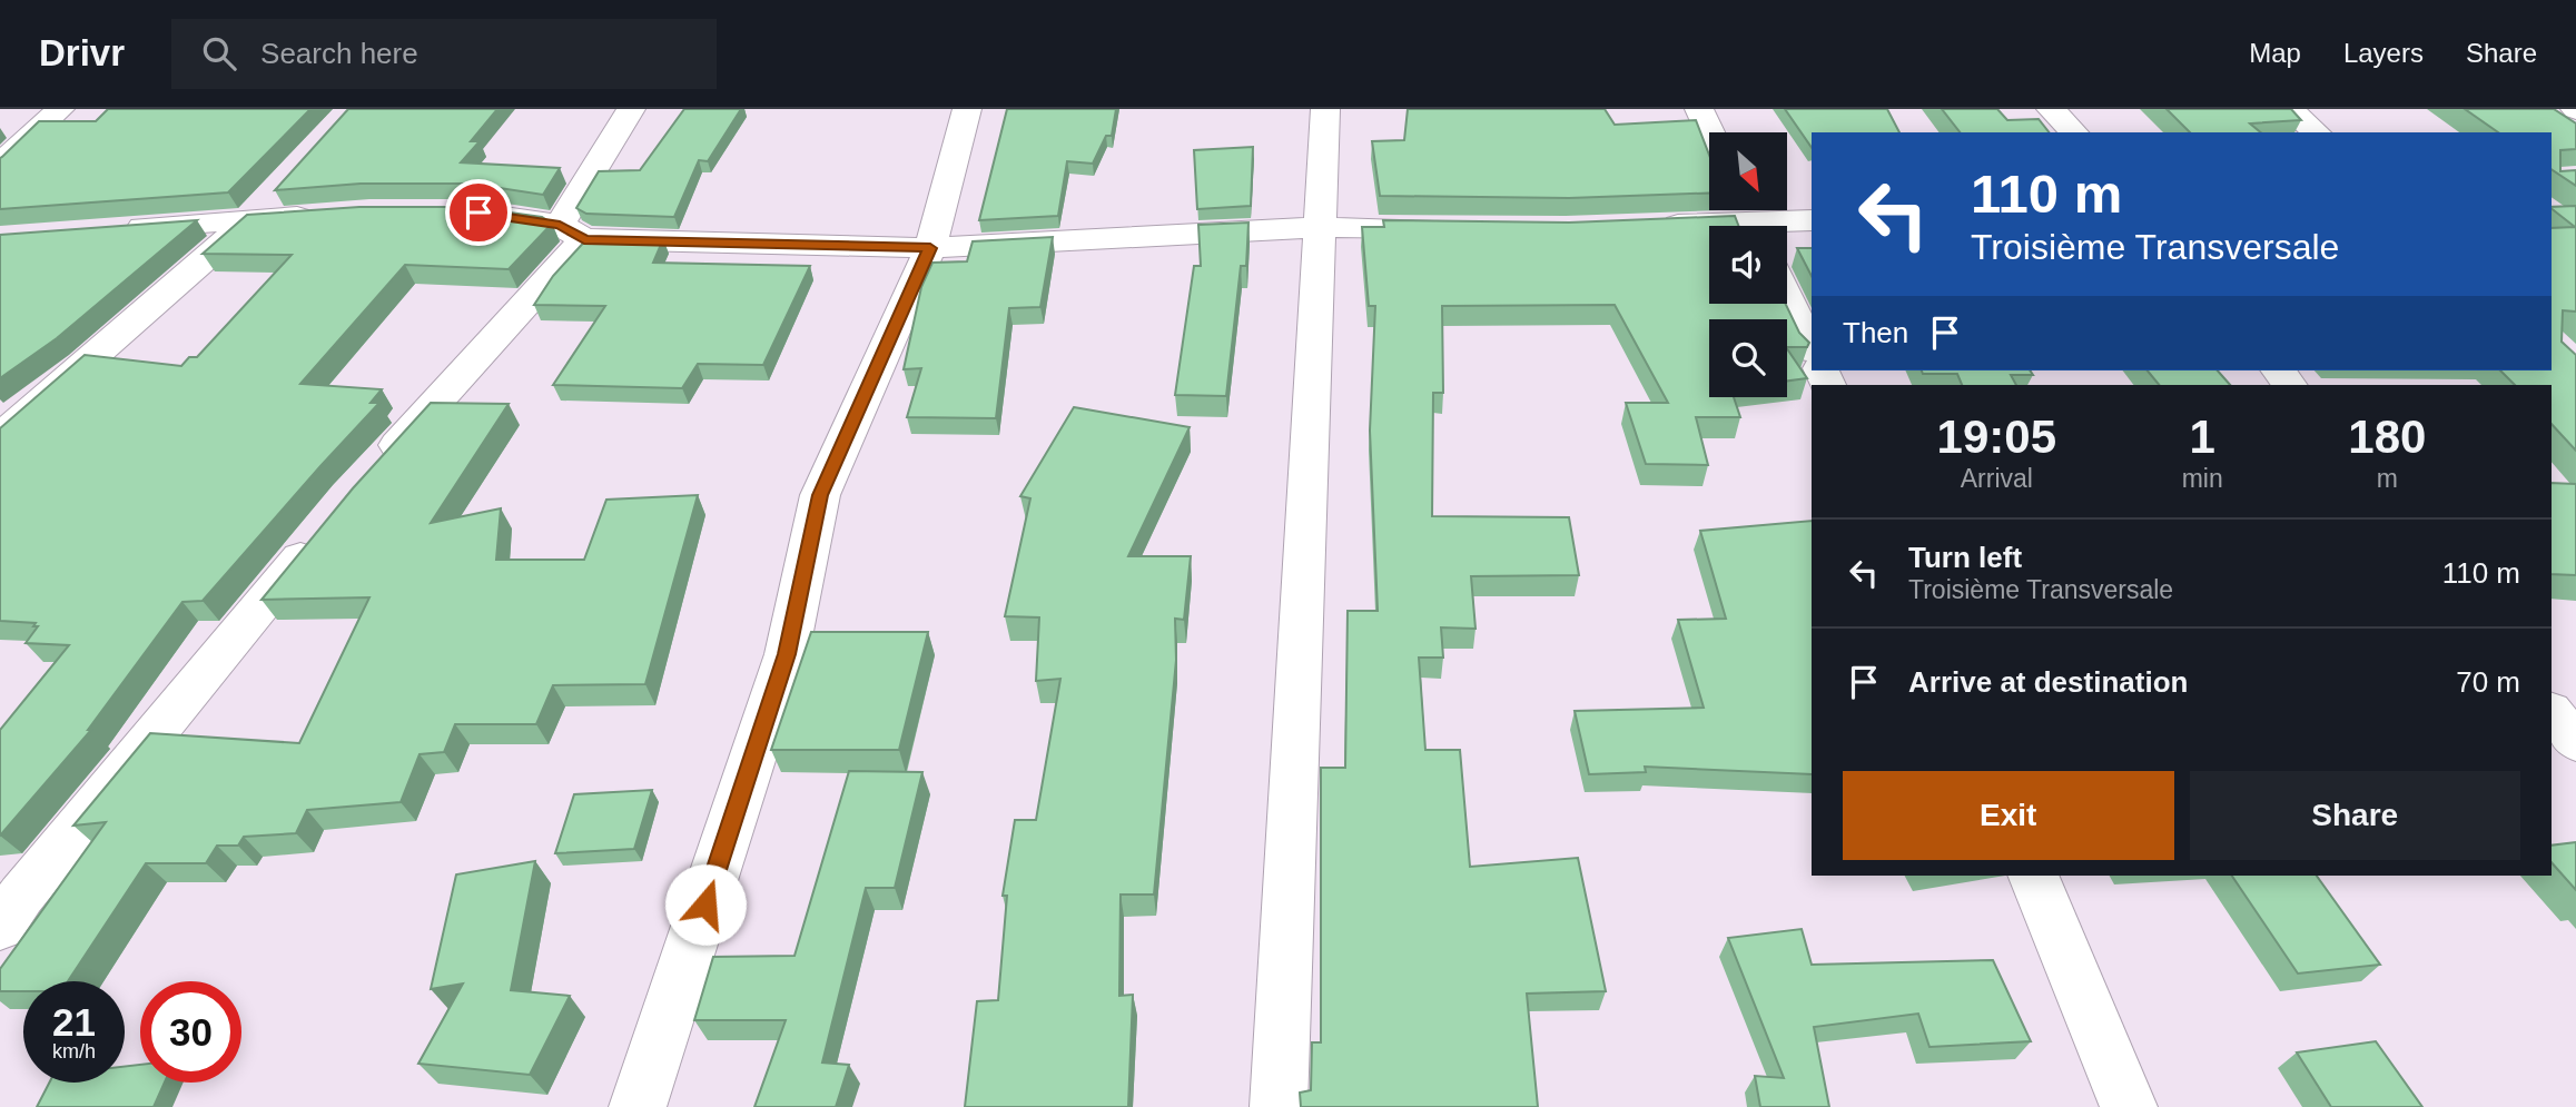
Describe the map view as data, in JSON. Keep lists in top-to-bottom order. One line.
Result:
{"north":"bottom right","page":{"header":"Drivr","search":"Search here","nav":["Map","Layers","Share"],"turn":["110 m","Troisième Transversale"],"then":"Then","eta":["19:05","Arrival","1","min","180","m"],"list":[{"name":"Turn left","note":"Troisième Transversale","value":"110 m"},{"name":"Arrive at destination","value":"70 m"}],"buttons":["Exit","Share"],"speed":"21 km/h","limit":"30"}}
